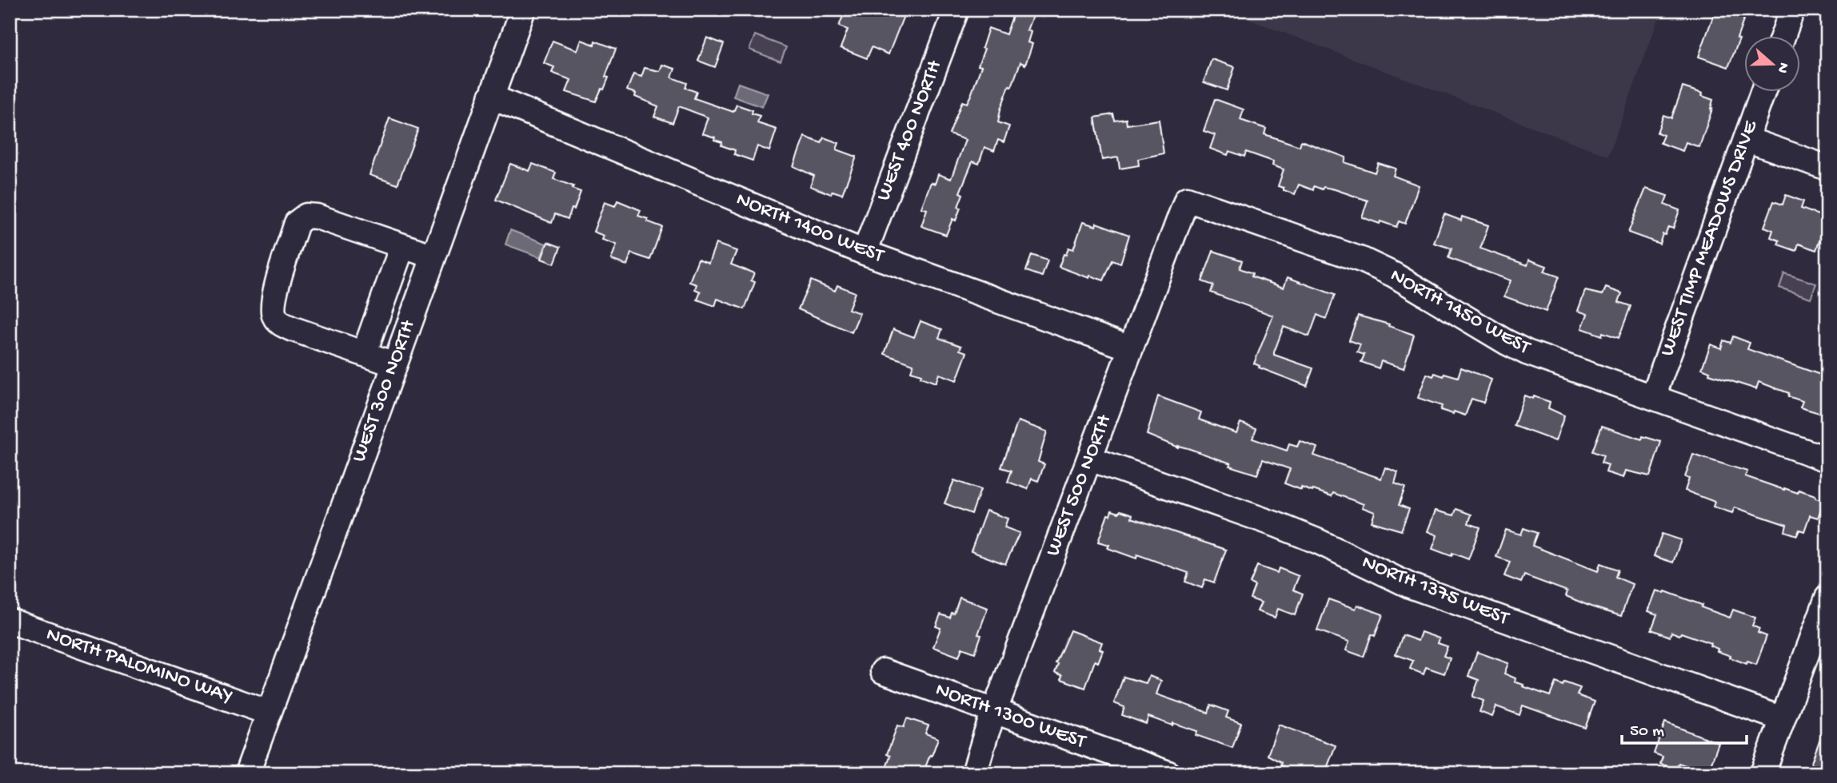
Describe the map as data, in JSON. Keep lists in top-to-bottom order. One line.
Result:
{"streets":{"street":["WEST 400 NORTH","NORTH 1400 WEST","WEST TIMP MEADOWS DRIVE","NORTH 1450 WEST","WEST 300 NORTH","WEST 500 NORTH","NORTH 1375 WEST","NORTH PALOMINO WAY","NORTH 1300 WEST"]},"crossings":[["WEST 400 NORTH","NORTH 1400 WEST"],["NORTH 1400 WEST","WEST 300 NORTH"],["NORTH 1400 WEST","WEST 500 NORTH"],["WEST TIMP MEADOWS DRIVE","NORTH 1450 WEST"],["NORTH 1450 WEST","WEST 500 NORTH"],["WEST 300 NORTH","NORTH PALOMINO WAY"],["WEST 500 NORTH","NORTH 1375 WEST"],["WEST 500 NORTH","NORTH 1300 WEST"]],"scale_bar":"50 m","north":"right"}
